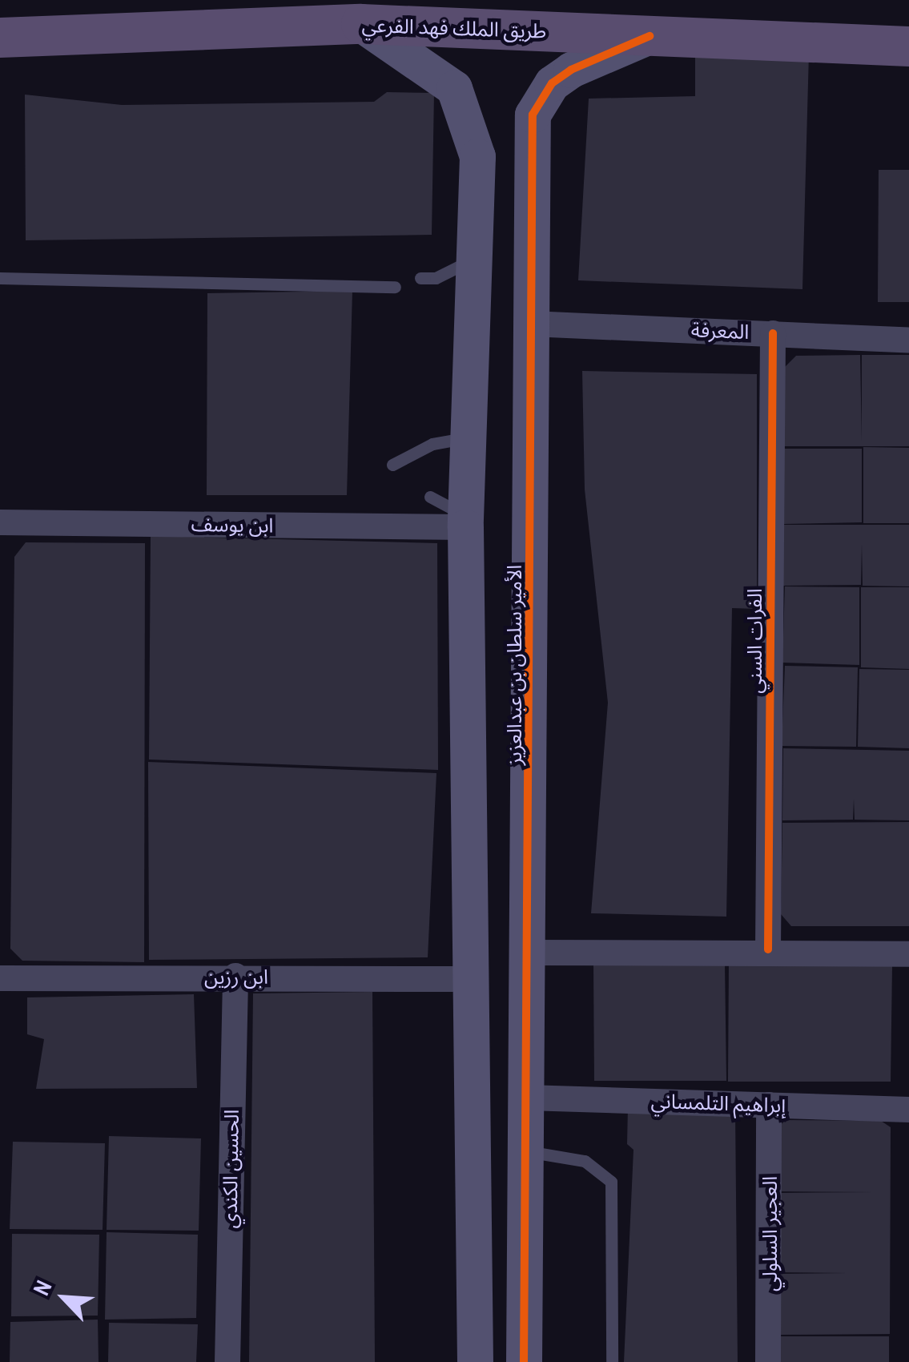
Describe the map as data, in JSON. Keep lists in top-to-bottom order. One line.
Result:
{"streets":{"main road":["طريق الملك فهد الفرعي"],"street":["المعرفة","ابن يوسف","الفرات السني","الأمير سلطان بن عبدالعزيز","ابن رزين","إبراهيم التلمساني","الحسين الكندي","العجير السلولي"]},"crossings":[["طريق الملك فهد الفرعي","الأمير سلطان بن عبدالعزيز"],["المعرفة","الفرات السني"],["المعرفة","الأمير سلطان بن عبدالعزيز"],["الأمير سلطان بن عبدالعزيز","إبراهيم التلمساني"],["ابن رزين","الحسين الكندي"],["إبراهيم التلمساني","العجير السلولي"]],"north":"top left"}
